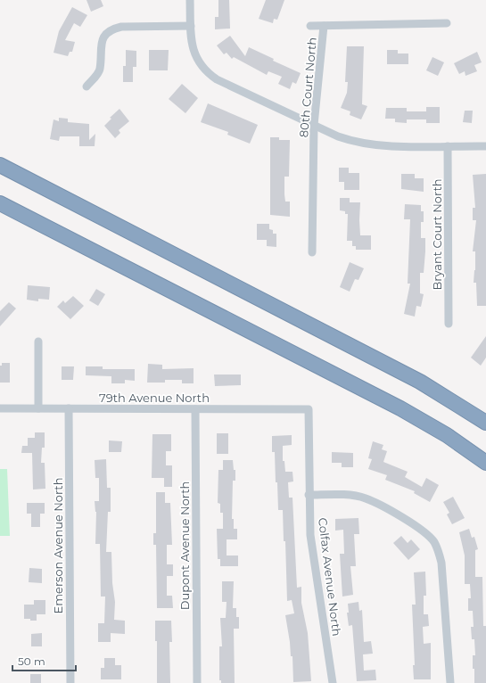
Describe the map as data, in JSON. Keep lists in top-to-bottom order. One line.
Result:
{"streets":{"street":["80th Court North","Bryant Court North","79th Avenue North","Emerson Avenue North","Dupont Avenue North","Colfax Avenue North"]},"crossings":[["79th Avenue North","Emerson Avenue North"],["79th Avenue North","Dupont Avenue North"],["79th Avenue North","Colfax Avenue North"]],"scale_bar":"50 m"}
